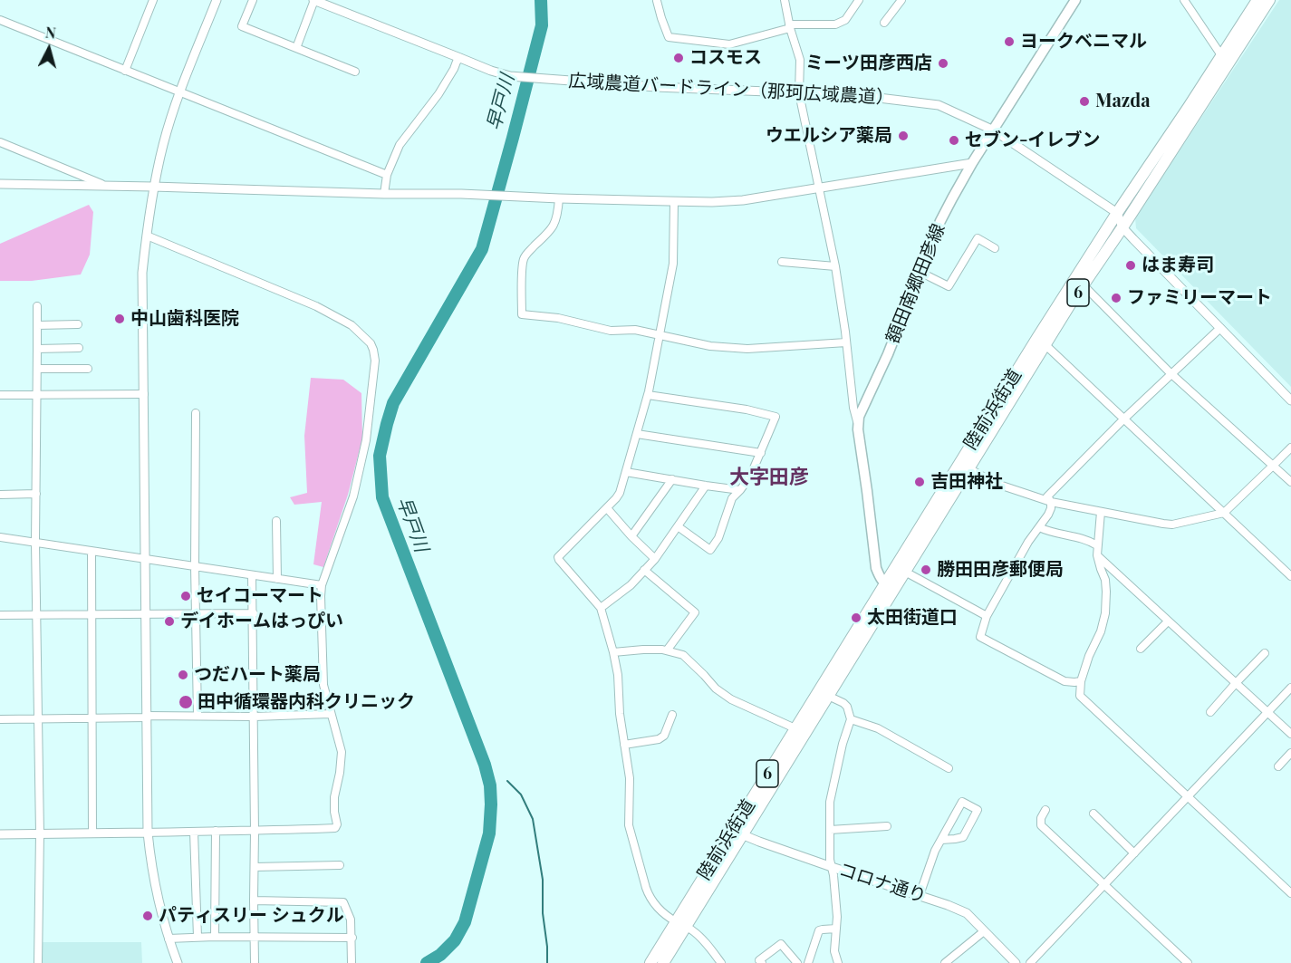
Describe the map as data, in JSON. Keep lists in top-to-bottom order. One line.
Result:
{"streets":{"highway":["6","陸前浜街道"],"main road":["額田南郷田彦線"],"street":["広域農道バードライン（那珂広域農道）","コロナ通り"]},"crossings":[["広域農道バードライン（那珂広域農道）","額田南郷田彦線"],["広域農道バードライン（那珂広域農道）","陸前浜街道"],["額田南郷田彦線","陸前浜街道"],["陸前浜街道","コロナ通り"]],"districts":["大字田彦"],"water":["早戸川"],"places":["ヨークベニマル","コスモス","ミーツ田彦西店","Mazda","ウエルシア薬局","セブン-イレブン","はま寿司","ファミリーマート","中山歯科医院","吉田神社","勝田田彦郵便局","セイコーマート","太田街道口","デイホームはっぴい","つだハート薬局","田中循環器内科クリニック","パティスリー シュクル"],"north":"top"}
